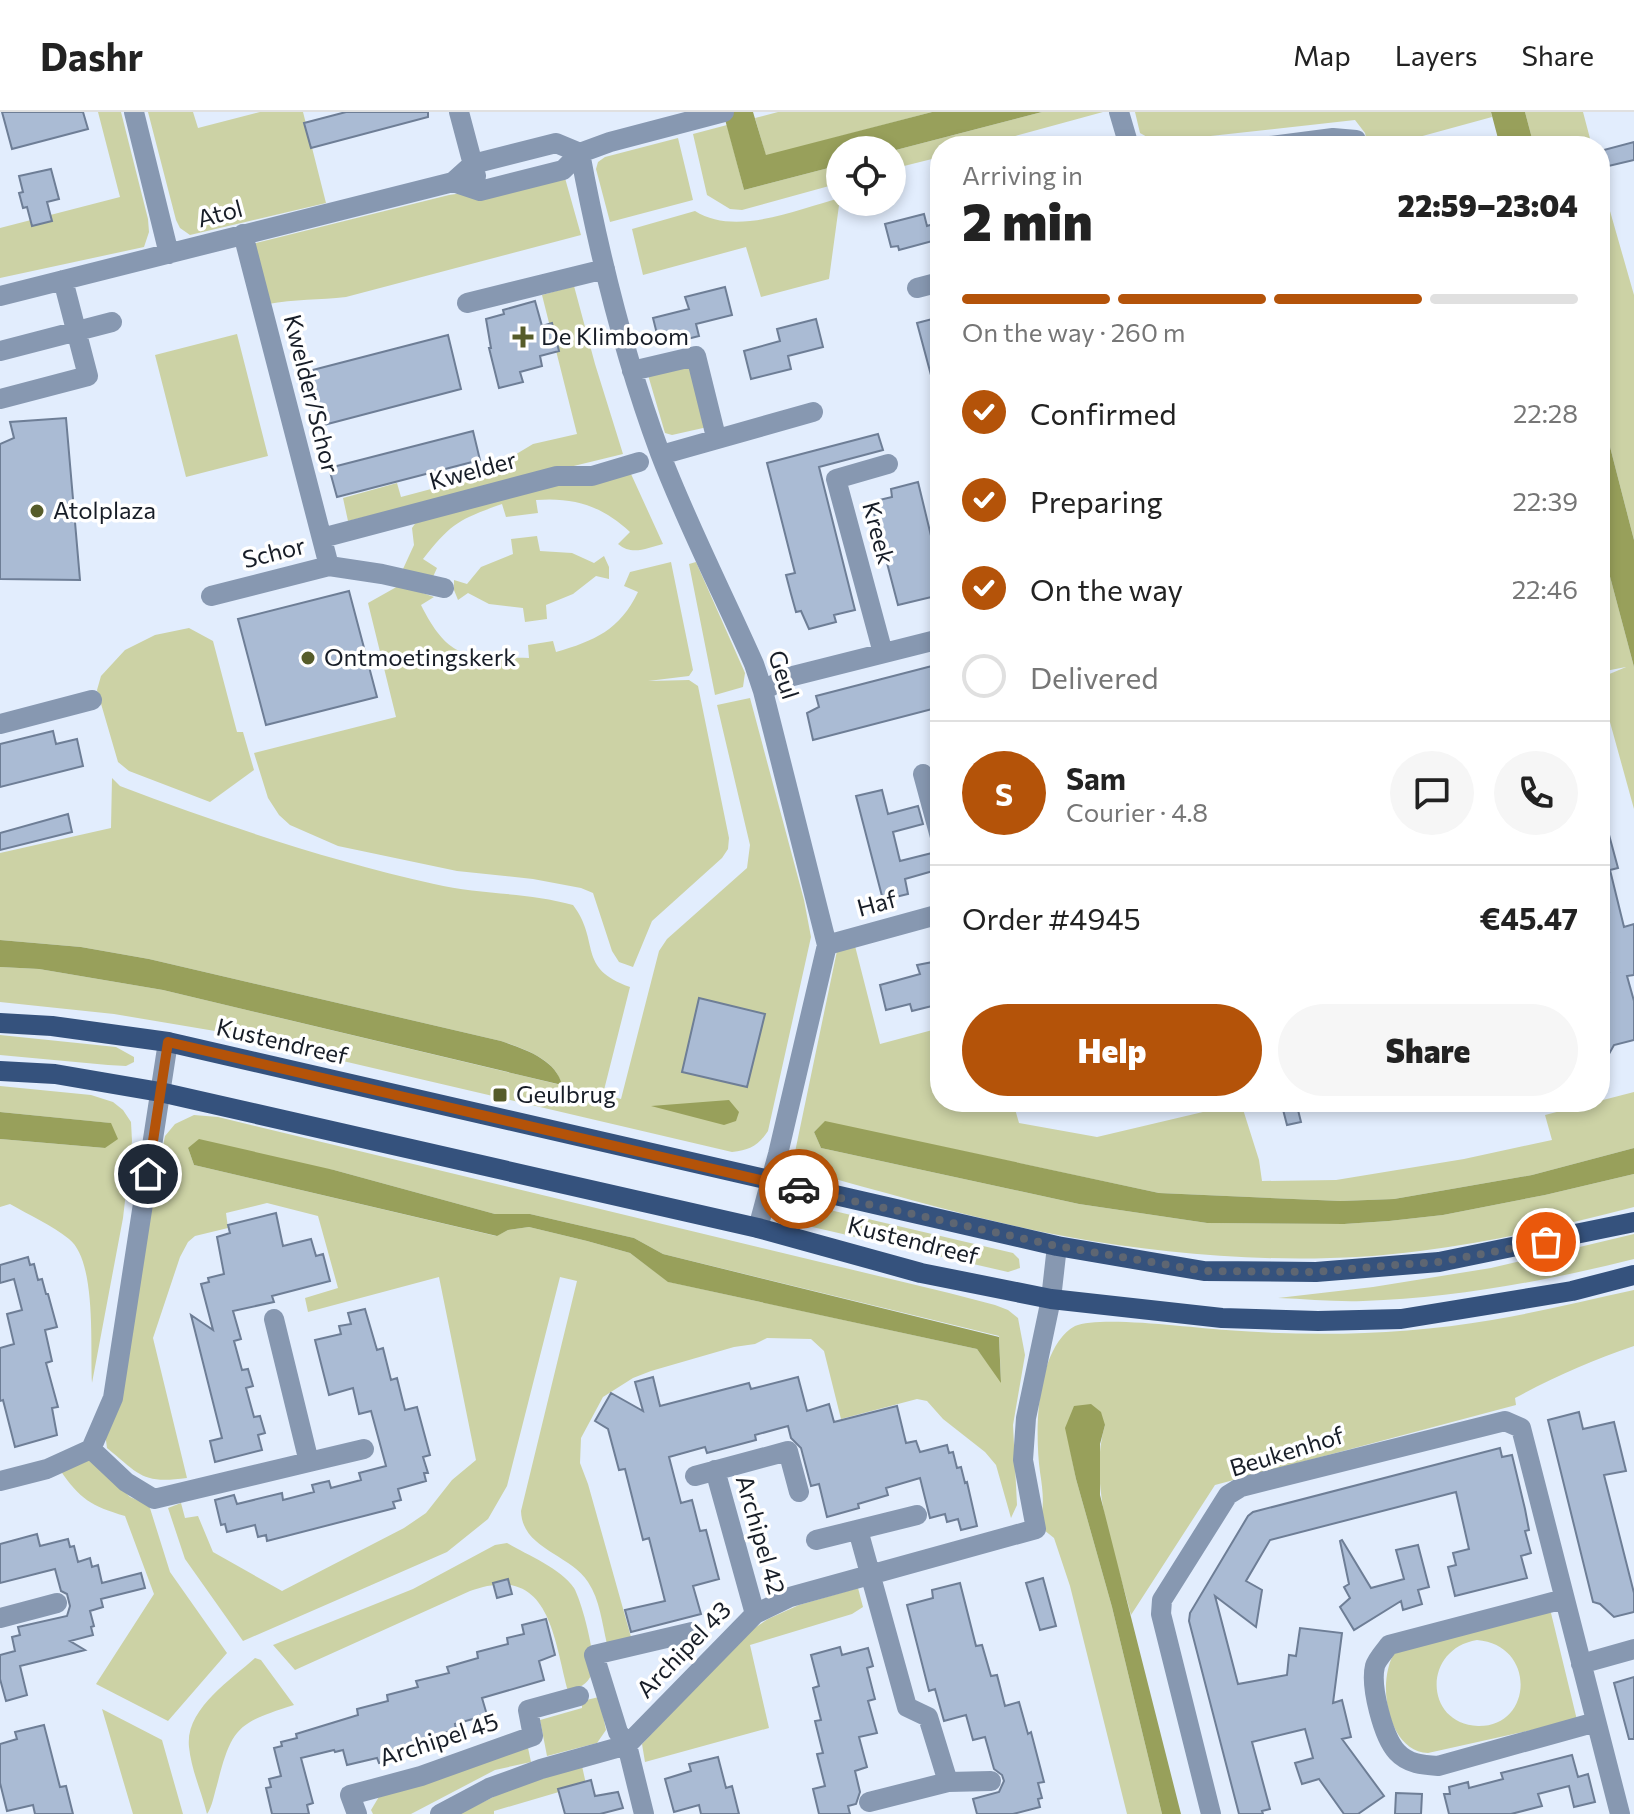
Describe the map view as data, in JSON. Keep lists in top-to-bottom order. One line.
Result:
{"streets":{"main road":["Kustendreef"],"street":["Atol","Kwelder/Schor","Kwelder","Kreek","Schor","Geul","Haf","Beukenhof","Archipel 42","Archipel 43","Archipel 45"]},"crossings":[["Atol","Kwelder/Schor"],["Atol","Geul"],["Kwelder/Schor","Kwelder"],["Kwelder/Schor","Schor"],["Geul","Haf"],["Geul","Kustendreef"],["Kustendreef","Archipel 43"],["Archipel 42","Archipel 43"]],"places":{"health":["De Klimboom"],"other":["Atolplaza","Ontmoetingskerk"],"transit":["Geulbrug"]},"page":{"header":"Dashr","nav":["Map","Layers","Share"],"heading":["2 min","Arriving in","22:59–23:04"],"panel":["Sam","Courier · 4.8","Order #4945","€45.47"],"bar":"On the way · 260 m","list":[["Confirmed","22:28"],["Preparing","22:39"],["On the way","22:46"],"Delivered"],"round":"S","buttons":["Help","Share"]}}
